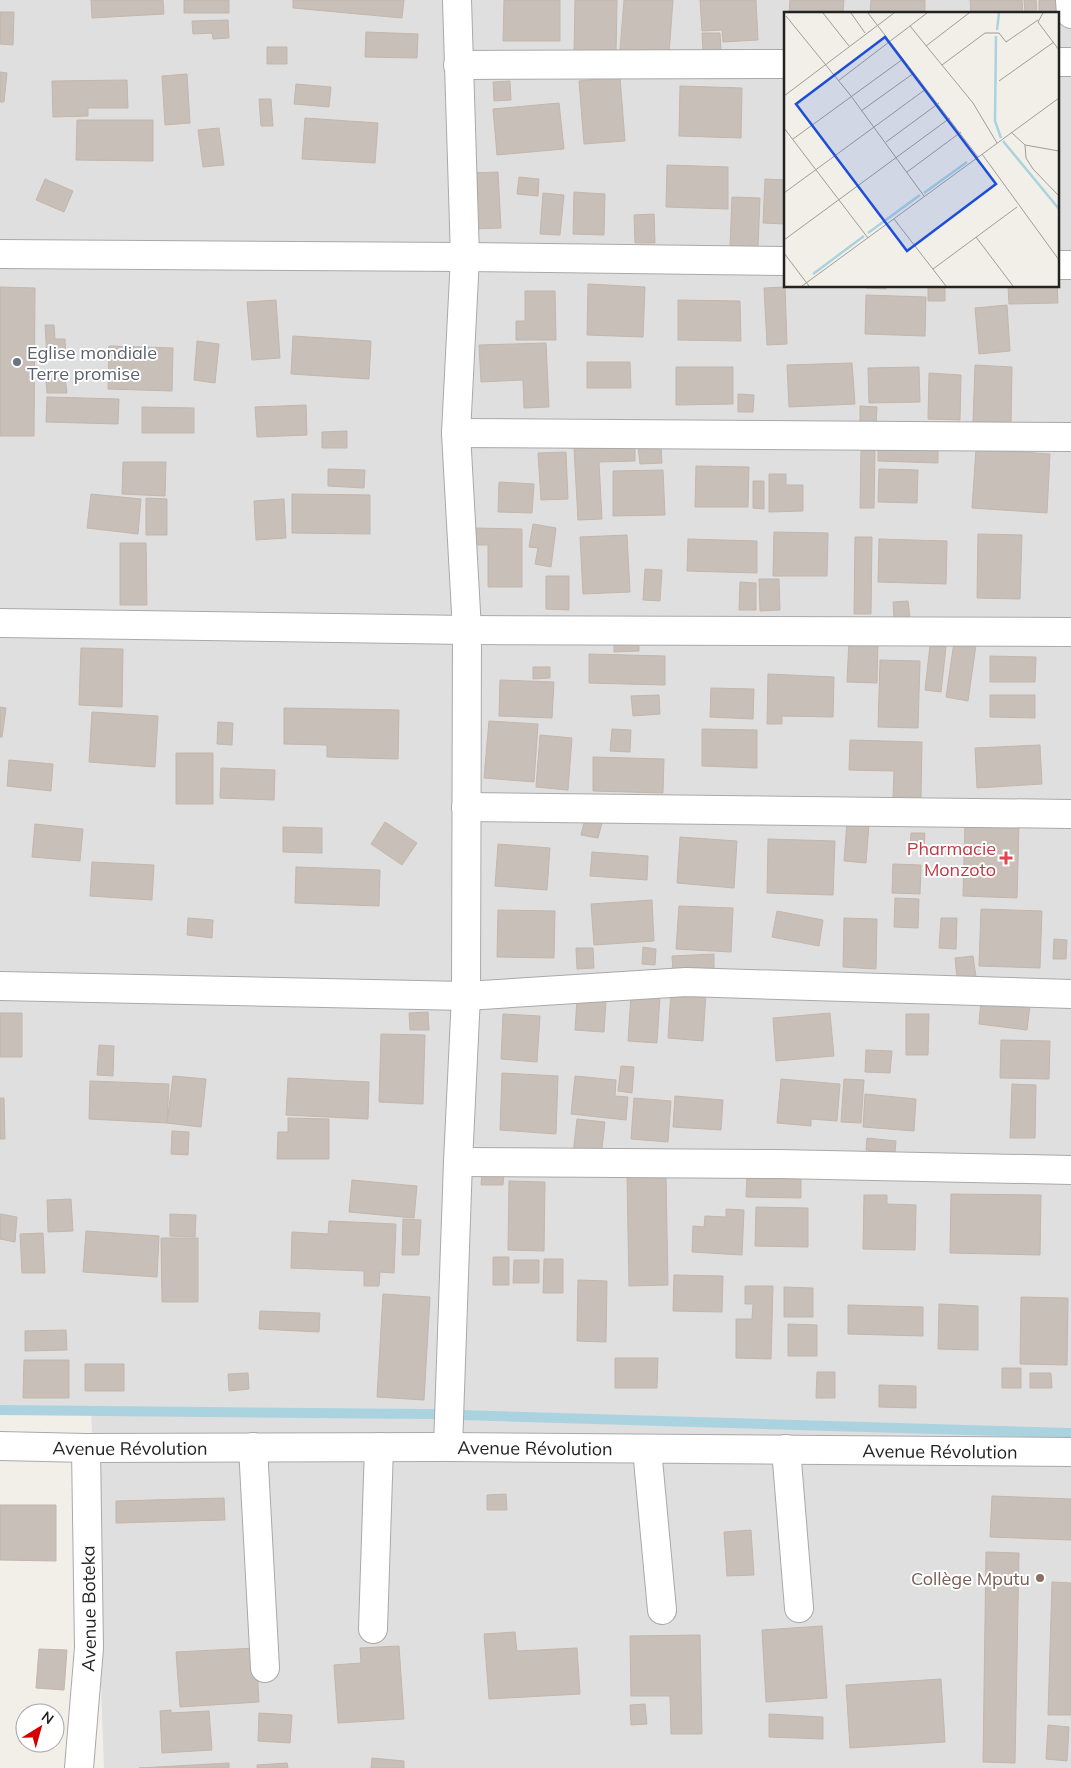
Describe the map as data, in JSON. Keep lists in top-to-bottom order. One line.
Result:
{"streets":{"street":["Avenue Révolution","Avenue Boteka"]},"crossings":[["Avenue Révolution","Avenue Boteka"]],"places":{"other":["Eglise mondiale Terre promise","Collège Mputu"],"health":["Pharmacie Monzoto"]},"north":"top right"}
